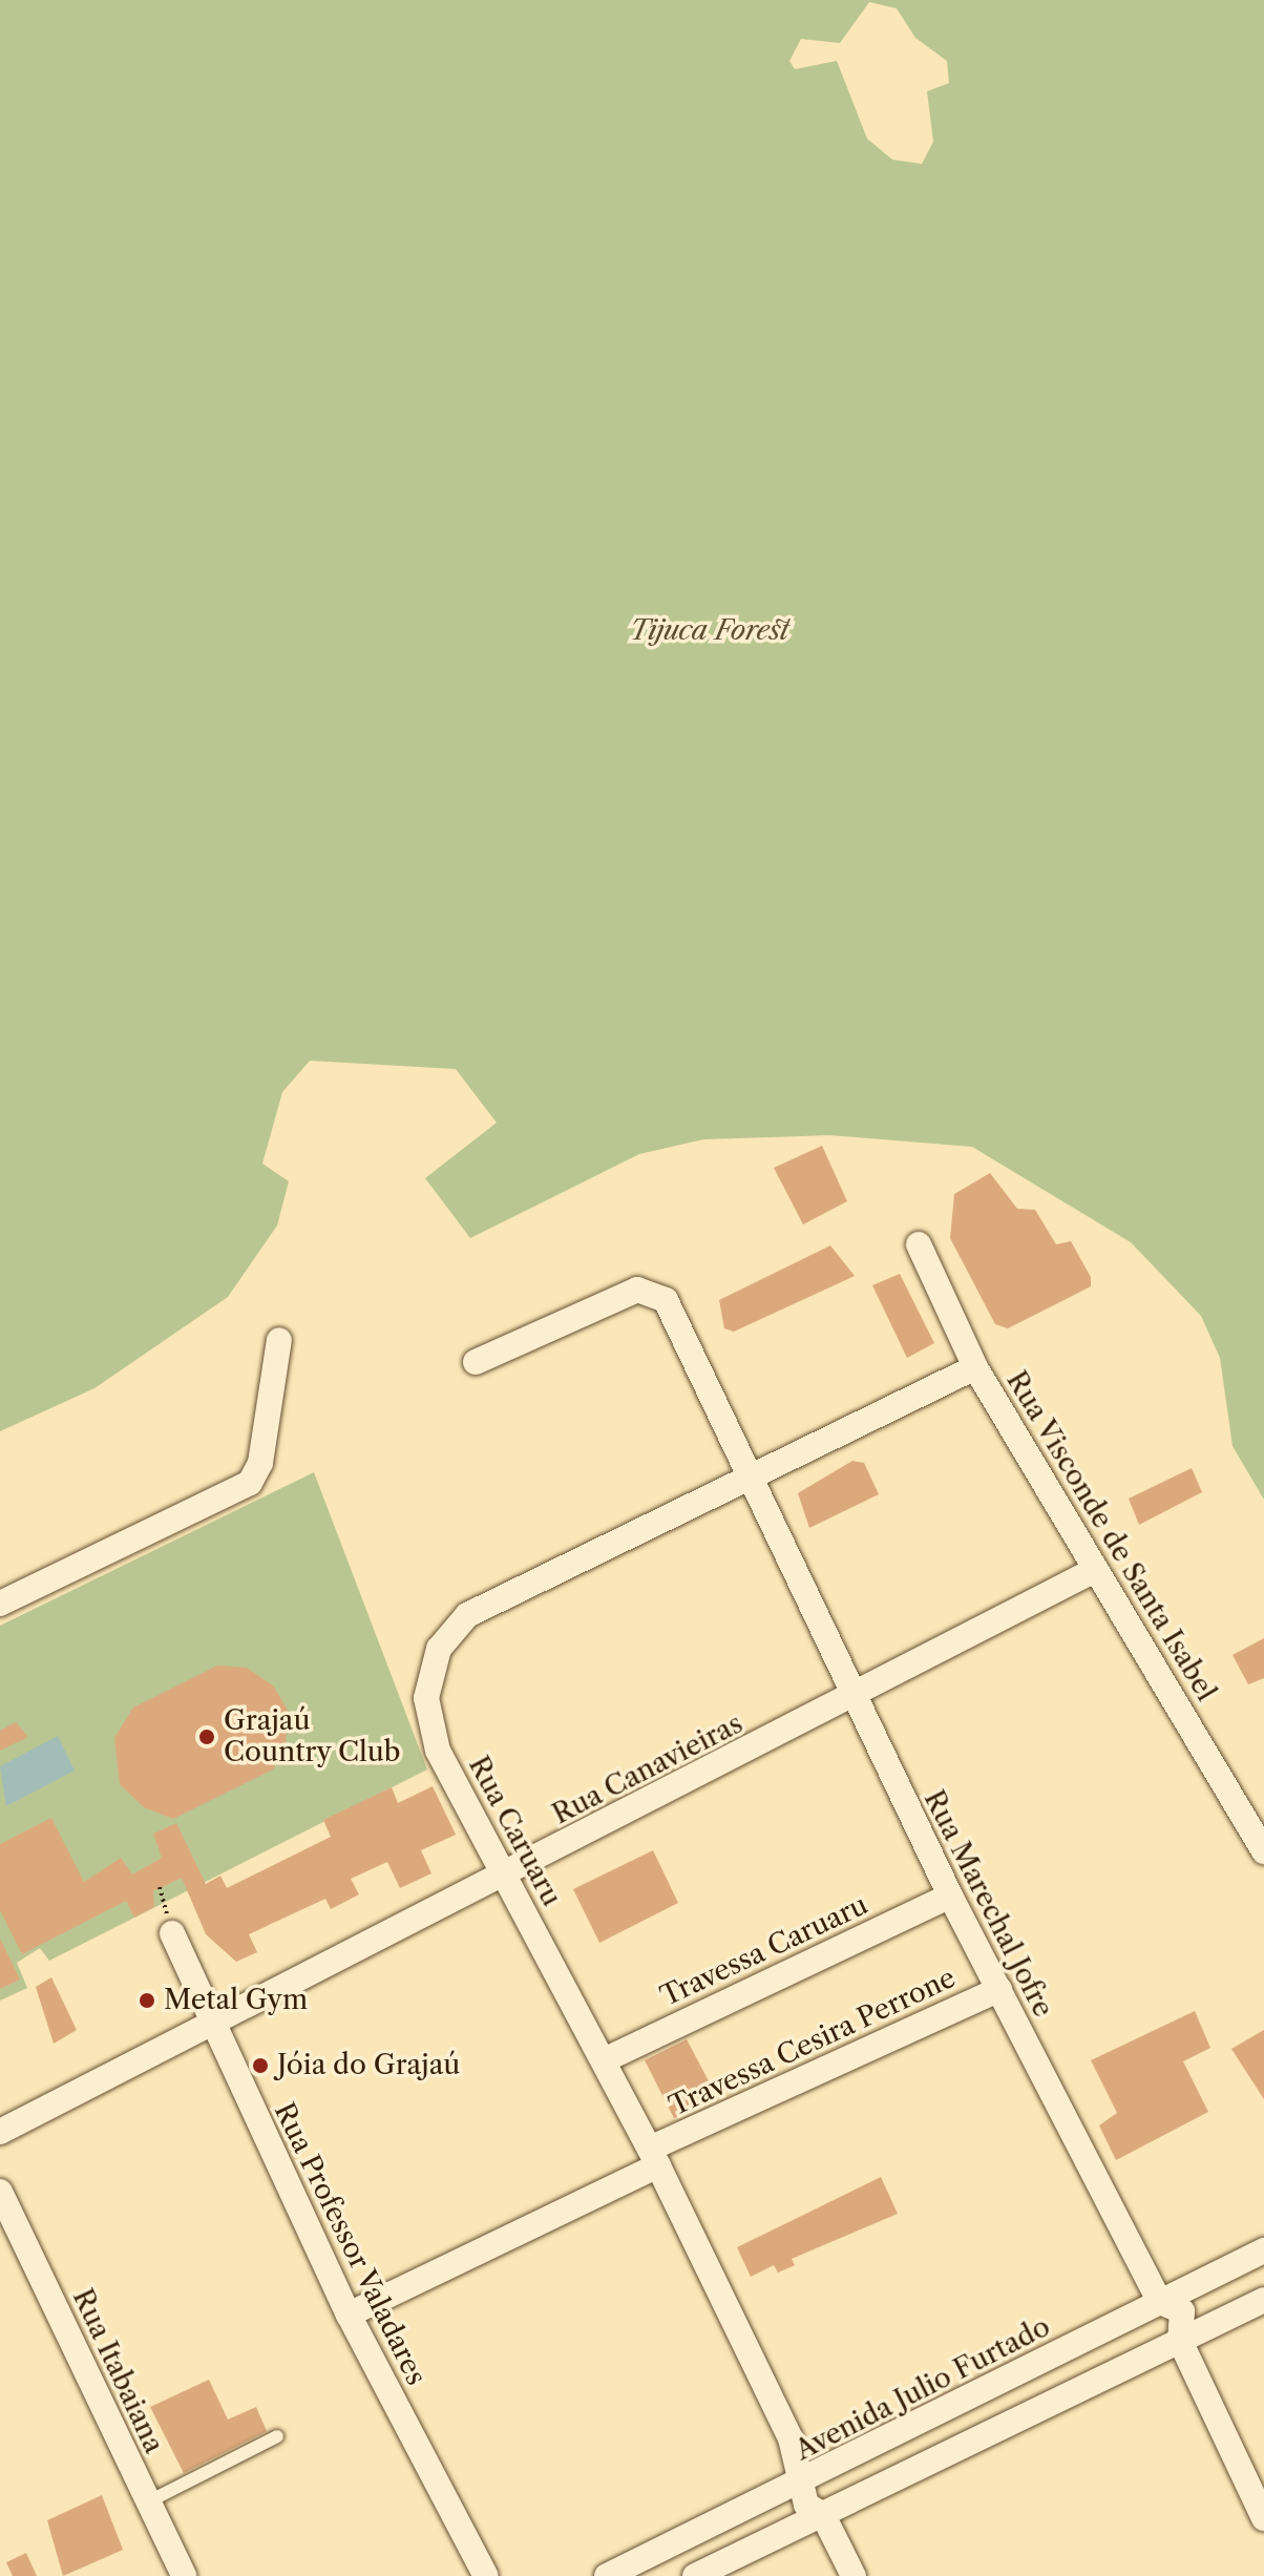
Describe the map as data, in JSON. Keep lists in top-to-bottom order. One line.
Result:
{"streets":{"street":["Rua Visconde de Santa Isabel","Rua Canavieiras","Rua Caruaru","Rua Marechal Jofre","Travessa Caruaru","Travessa Cesira Perrone","Rua Professor Valadares","Rua Itabaiana","Avenida Julio Furtado"]},"crossings":[["Rua Visconde de Santa Isabel","Rua Canavieiras"],["Rua Visconde de Santa Isabel","Rua Caruaru"],["Rua Canavieiras","Rua Caruaru"],["Rua Canavieiras","Rua Marechal Jofre"],["Rua Canavieiras","Rua Professor Valadares"],["Rua Caruaru","Rua Marechal Jofre"],["Rua Caruaru","Travessa Caruaru"],["Rua Caruaru","Travessa Cesira Perrone"],["Rua Caruaru","Avenida Julio Furtado"],["Rua Marechal Jofre","Travessa Caruaru"],["Rua Marechal Jofre","Travessa Cesira Perrone"],["Rua Marechal Jofre","Avenida Julio Furtado"],["Travessa Cesira Perrone","Rua Professor Valadares"]],"parks":["Tijuca Forest"],"places":["Grajaú Country Club","Metal Gym","Jóia do Grajaú"]}
